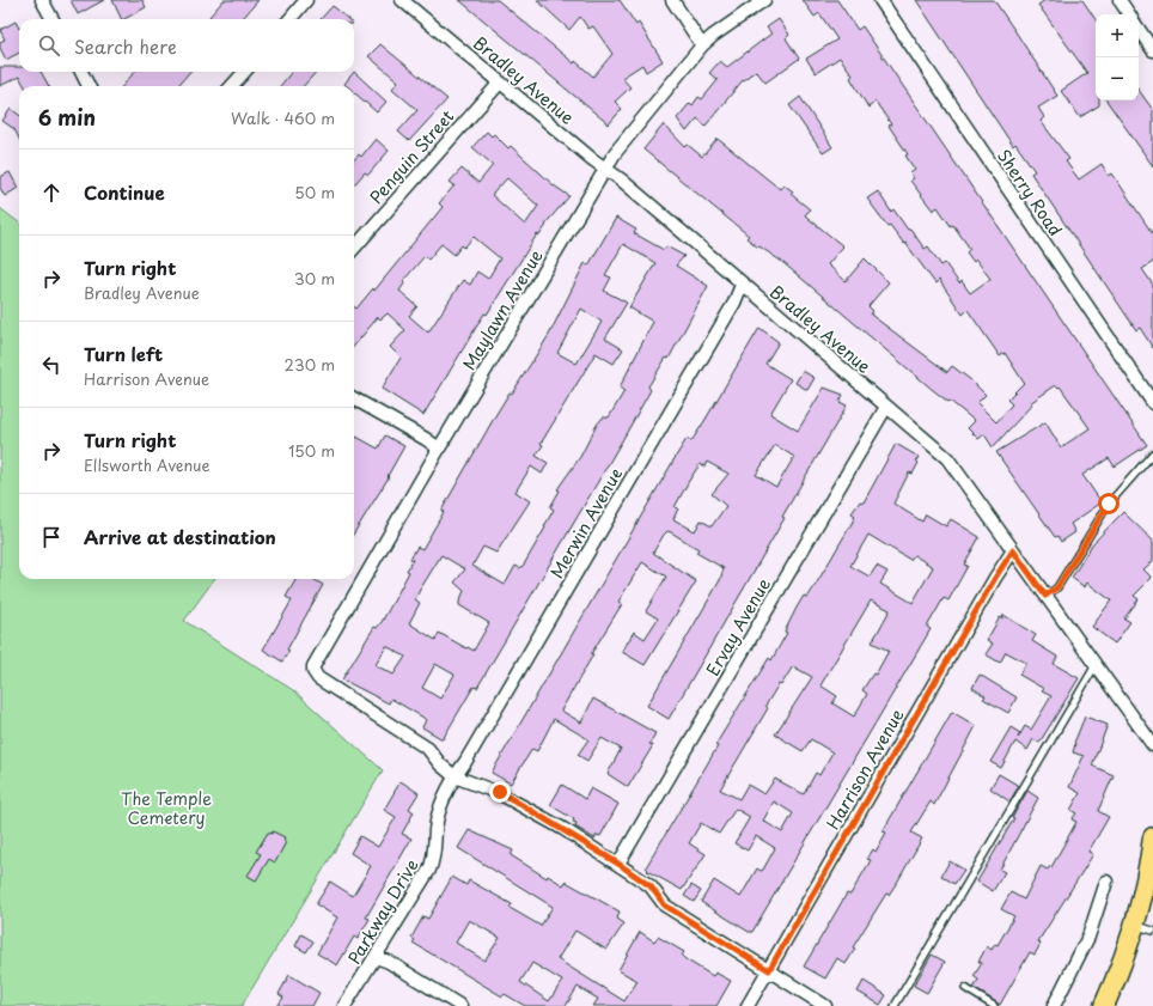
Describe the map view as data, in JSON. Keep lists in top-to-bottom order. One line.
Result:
{"streets":{"street":["Bradley Avenue","Penguin Street","Sherry Road","Maylawn Avenue","Merwin Avenue","Ervay Avenue","Harrison Avenue","Parkway Drive"]},"crossings":[["Bradley Avenue","Penguin Street"],["Bradley Avenue","Maylawn Avenue"],["Bradley Avenue","Merwin Avenue"],["Bradley Avenue","Ervay Avenue"],["Bradley Avenue","Harrison Avenue"],["Maylawn Avenue","Merwin Avenue"],["Maylawn Avenue","Parkway Drive"],["Merwin Avenue","Parkway Drive"]],"parks":["The Temple Cemetery"],"page":{"map_buttons":["+","−"],"search":"Search here","heading":["6 min","Walk · 460 m"],"list":[["Continue","50 m"],["Turn right","Bradley Avenue","30 m"],["Turn left","Harrison Avenue","230 m"],["Turn right","Ellsworth Avenue","150 m"],"Arrive at destination"]}}
